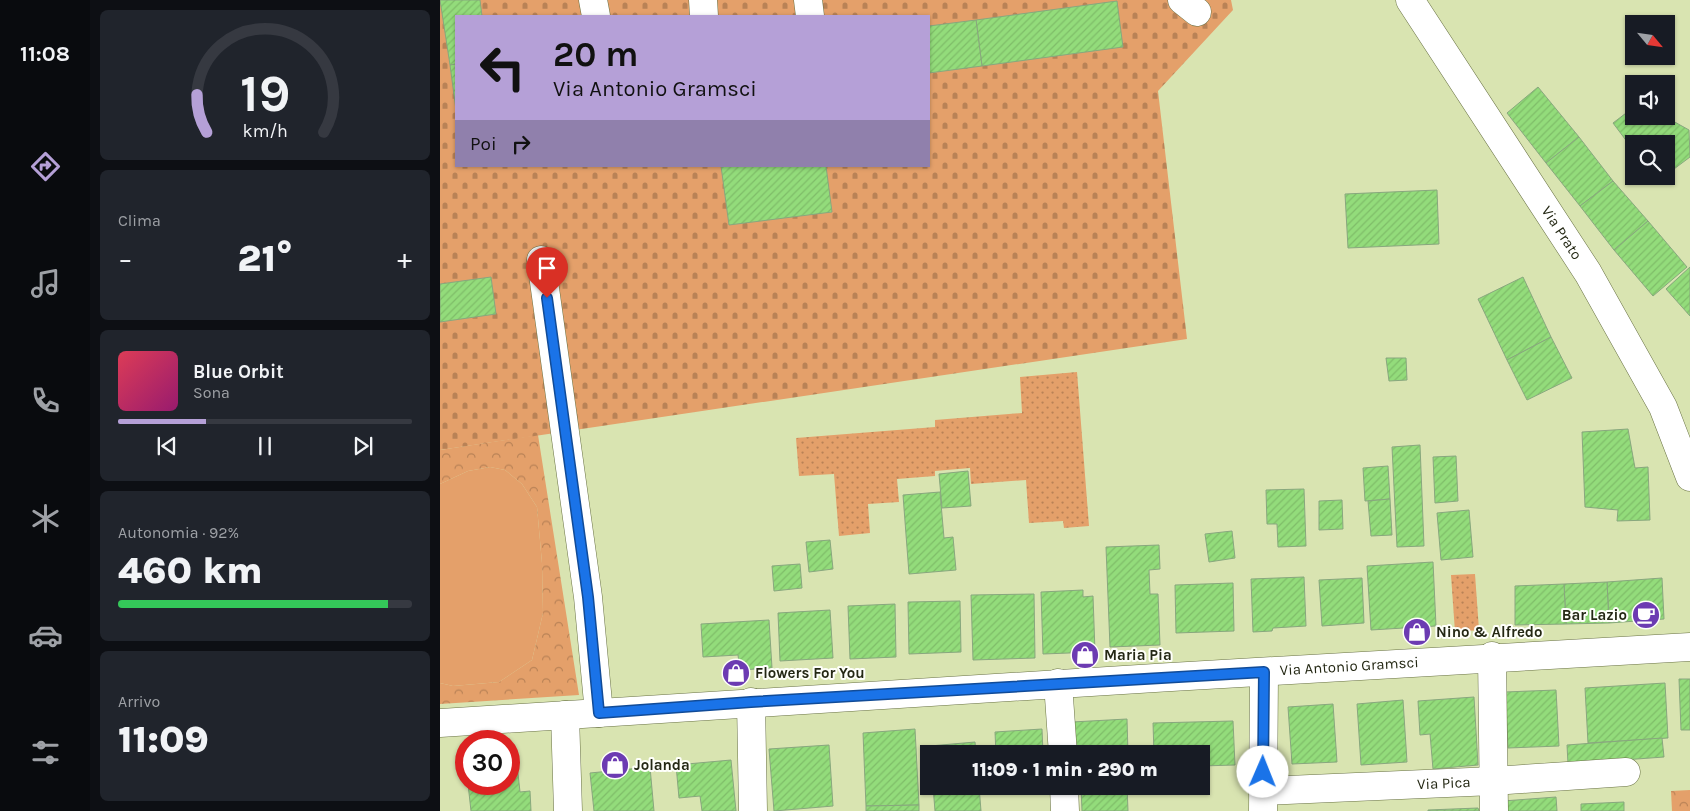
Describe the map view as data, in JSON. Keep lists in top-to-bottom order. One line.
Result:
{"streets":{"street":["Via Prato","Via Antonio Gramsci","Via Pica"]},"crossings":[["Via Antonio Gramsci","Via Pica"]],"places":{"cafe":["Bar Lazio"],"shop":["Nino & Alfredo","Maria Pia","Flowers For You","Jolanda"]},"north":"bottom right","page":{"tabs":"11:08","turn":["20 m","Via Antonio Gramsci"],"then":"Poi","tile":["Clima",["Autonomia · 92%","460 km"],["Arrivo","11:09"]],"heat":["−","21°","+"],"song":["Blue Orbit","Sona"],"limit":"30","trip":"11:09 · 1 min · 290 m","gauge":["19","km/h"]}}
